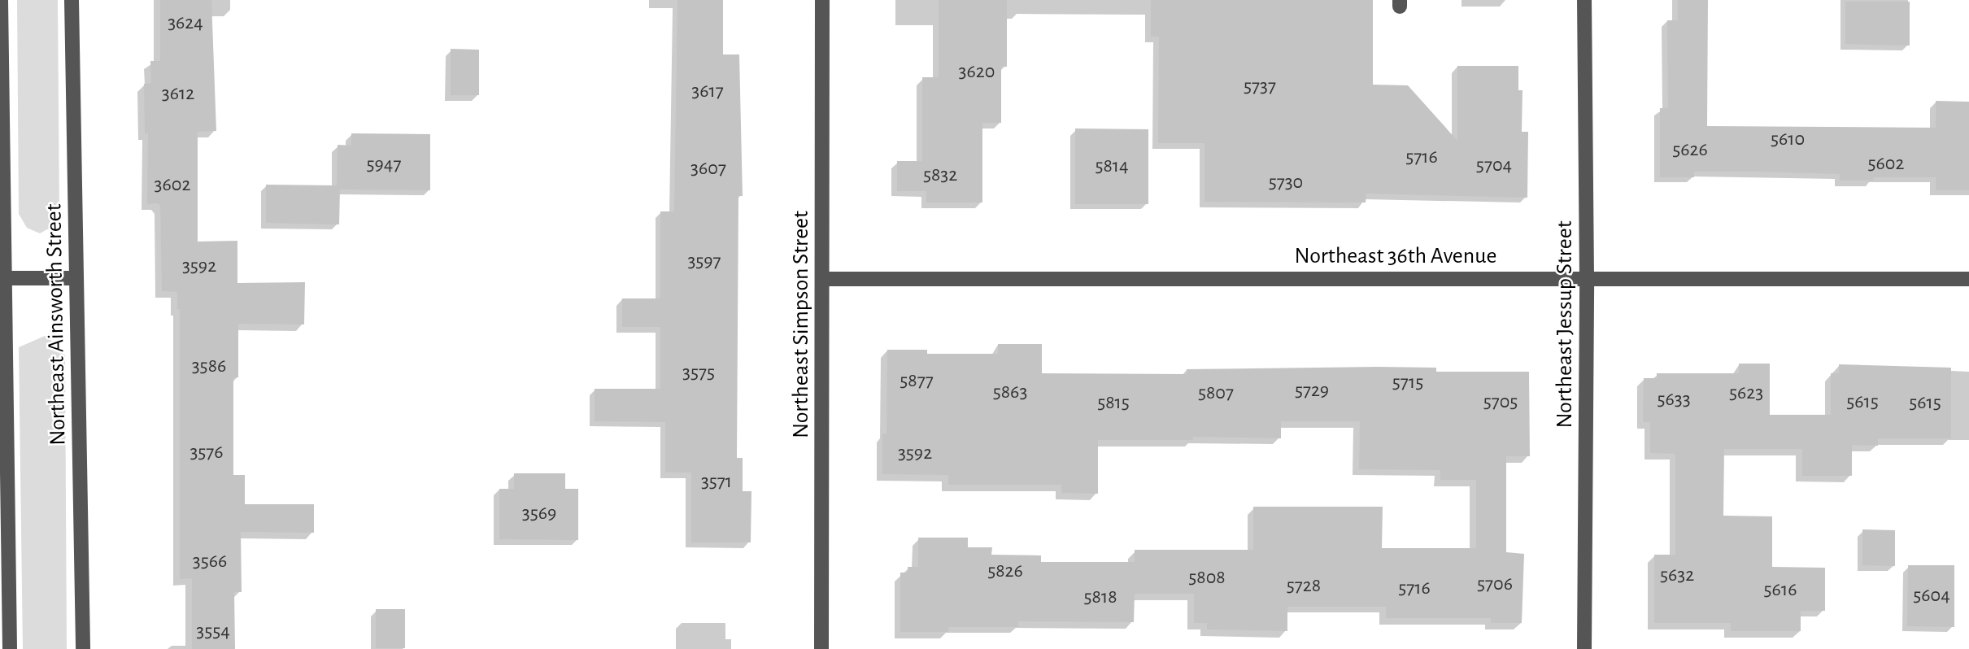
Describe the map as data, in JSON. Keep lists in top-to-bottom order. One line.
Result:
{"streets":{"street":["Northeast 36th Avenue","Northeast Ainsworth Street","Northeast Simpson Street","Northeast Jessup Street"]},"crossings":[["Northeast 36th Avenue","Northeast Simpson Street"],["Northeast 36th Avenue","Northeast Jessup Street"]],"house_numbers":["3624","3620","5737","3617","3612","5610","5626","5716","5602","5947","5704","5814","3607","5832","5730","3602","3597","3592","3586","3575","5877","5715","5729","5863","5807","5623","5633","5705","5615","5815","5615","3576","3592","3571","3569","3566","5826","5632","5808","5706","5728","5716","5616","5604","5818","3554"]}
